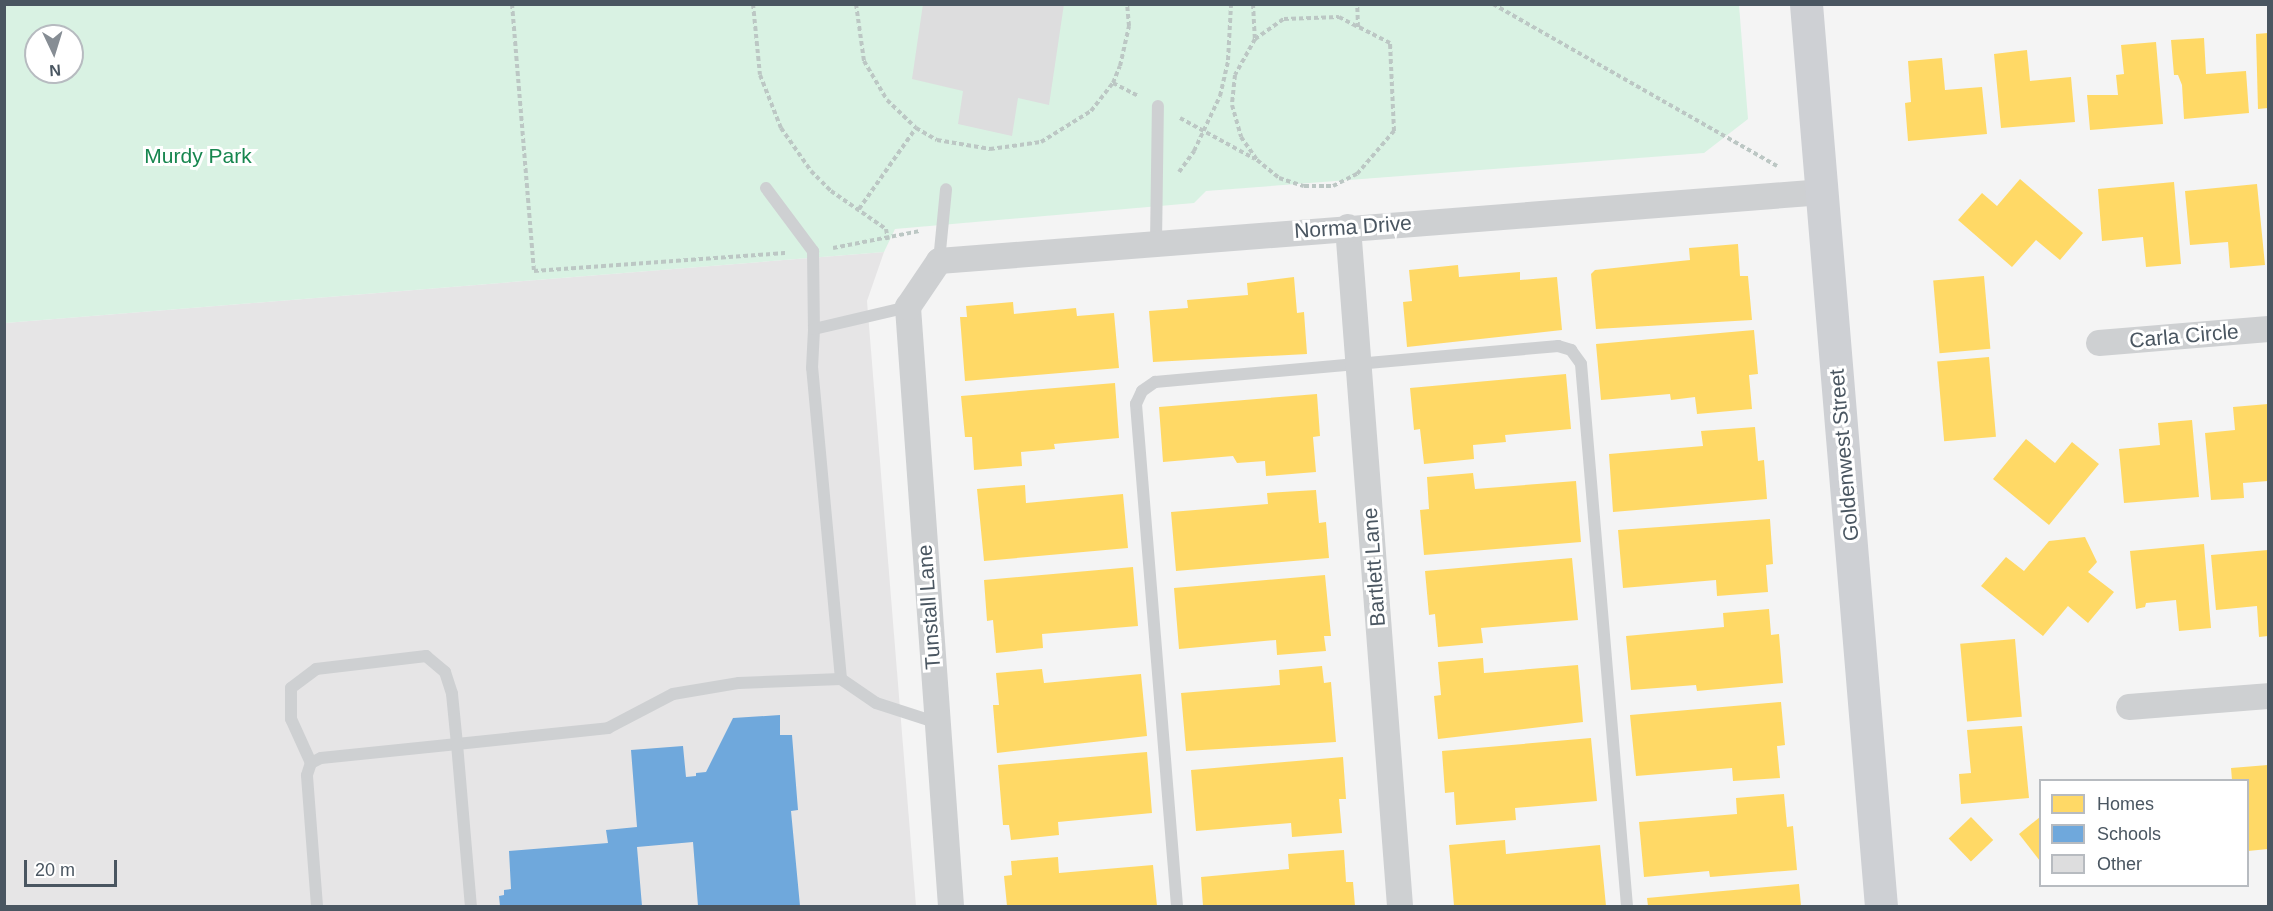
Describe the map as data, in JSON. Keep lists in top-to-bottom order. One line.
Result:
{"streets":{"main road":["Goldenwest Street"],"street":["Norma Drive","Carla Circle","Bartlett Lane","Tunstall Lane"]},"crossings":[["Norma Drive","Goldenwest Street"],["Norma Drive","Bartlett Lane"]],"parks":["Murdy Park"],"legend":["Homes","Schools","Other"],"scale_bar":"20 m","north":"bottom"}
